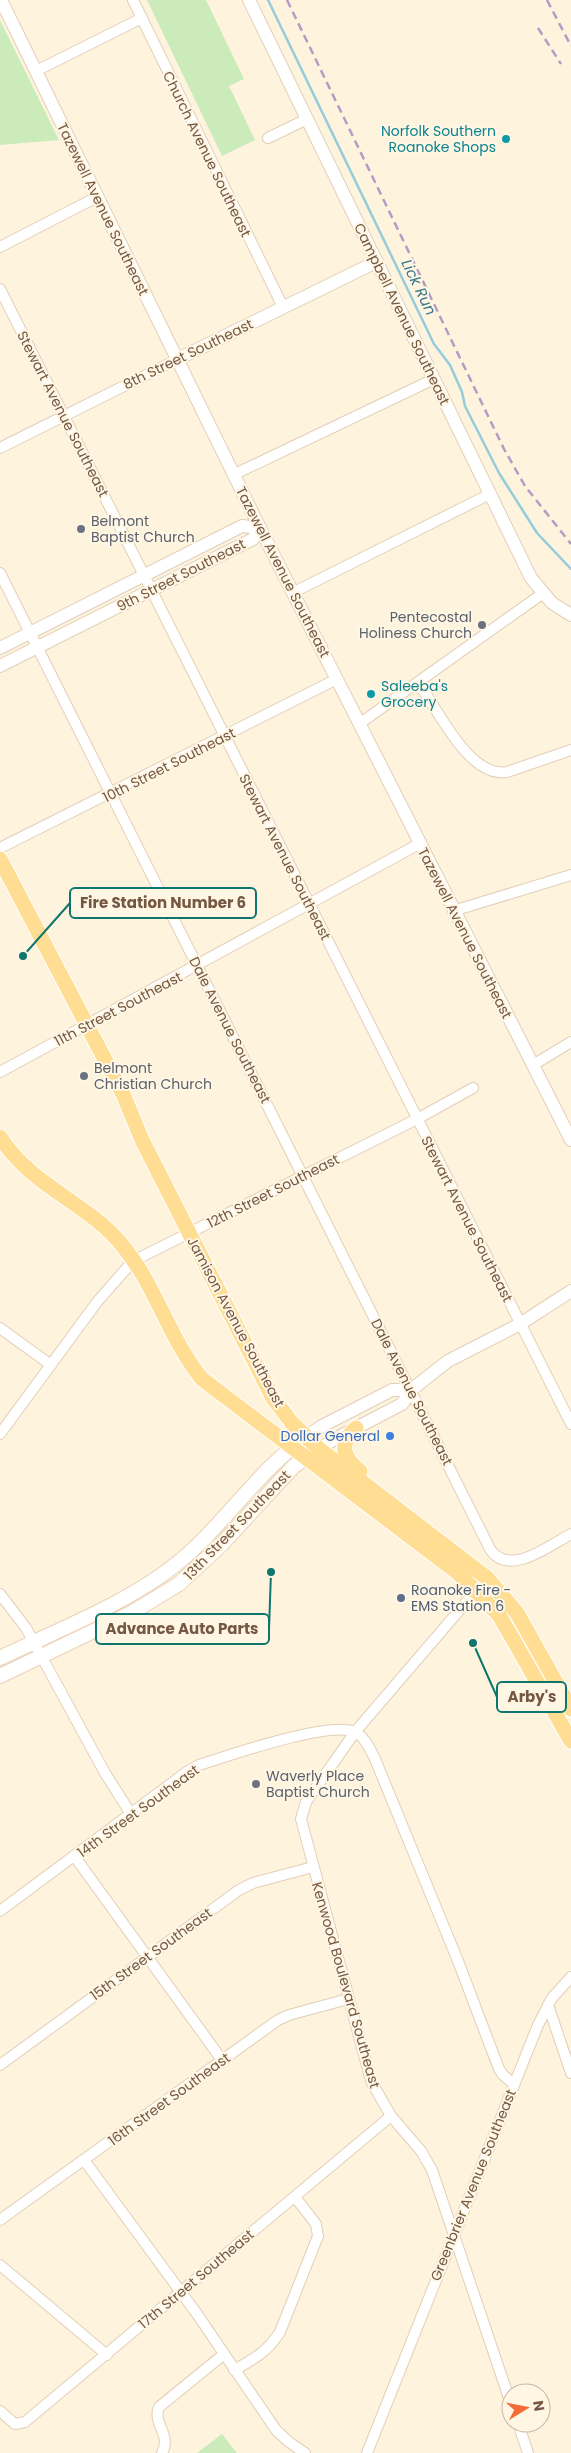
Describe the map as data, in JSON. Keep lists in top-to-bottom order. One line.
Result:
{"streets":{"main road":["Jamison Avenue Southeast","13th Street Southeast"],"street":["Church Avenue Southeast","Tazewell Avenue Southeast","Campbell Avenue Southeast","8th Street Southeast","Stewart Avenue Southeast","9th Street Southeast","10th Street Southeast","11th Street Southeast","Dale Avenue Southeast","12th Street Southeast","14th Street Southeast","15th Street Southeast","Kenwood Boulevard Southeast","16th Street Southeast","Greenbrier Avenue Southeast","17th Street Southeast"]},"crossings":[["Church Avenue Southeast","8th Street Southeast"],["Tazewell Avenue Southeast","8th Street Southeast"],["Tazewell Avenue Southeast","9th Street Southeast"],["Tazewell Avenue Southeast","10th Street Southeast"],["Tazewell Avenue Southeast","11th Street Southeast"],["Campbell Avenue Southeast","8th Street Southeast"],["8th Street Southeast","Stewart Avenue Southeast"],["Stewart Avenue Southeast","9th Street Southeast"],["Stewart Avenue Southeast","10th Street Southeast"],["Stewart Avenue Southeast","11th Street Southeast"],["Stewart Avenue Southeast","12th Street Southeast"],["Stewart Avenue Southeast","13th Street Southeast"],["9th Street Southeast","Dale Avenue Southeast"],["10th Street Southeast","Dale Avenue Southeast"],["11th Street Southeast","Dale Avenue Southeast"],["11th Street Southeast","Jamison Avenue Southeast"],["Dale Avenue Southeast","12th Street Southeast"],["Dale Avenue Southeast","13th Street Southeast"],["12th Street Southeast","Jamison Avenue Southeast"],["Jamison Avenue Southeast","13th Street Southeast"],["14th Street Southeast","Kenwood Boulevard Southeast"],["14th Street Southeast","Greenbrier Avenue Southeast"],["15th Street Southeast","Kenwood Boulevard Southeast"],["Kenwood Boulevard Southeast","16th Street Southeast"],["Kenwood Boulevard Southeast","Greenbrier Avenue Southeast"],["Kenwood Boulevard Southeast","17th Street Southeast"]],"water":["Lick Run"],"places":["Norfolk Southern Roanoke Shops","Belmont Baptist Church","Pentecostal Holiness Church","Saleeba's Grocery","Fire Station Number 6","Belmont Christian Church","Dollar General","Advance Auto Parts","Roanoke Fire - EMS Station 6","Arby's","Waverly Place Baptist Church"],"north":"right"}
